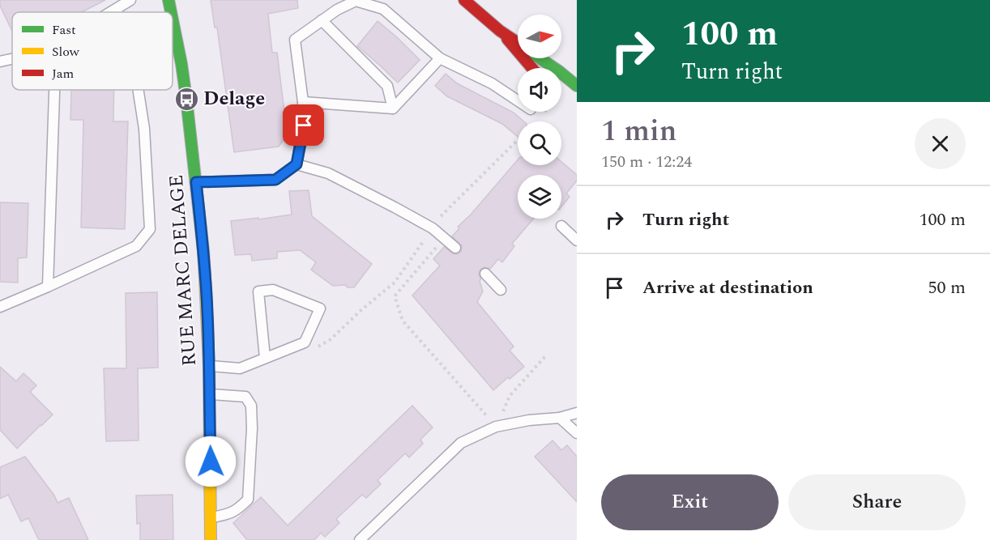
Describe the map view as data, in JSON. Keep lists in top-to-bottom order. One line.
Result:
{"streets":{"street":["RUE MARC DELAGE"]},"places":{"bus stop":["Delage"]},"legend":["Fast","Slow","Jam"],"north":"right","page":{"turn":["100 m","Turn right"],"heading":["1 min","150 m · 12:24"],"list":[{"name":"Turn right","value":"100 m"},{"name":"Arrive at destination","value":"50 m"}],"buttons":["Exit","Share"]}}
